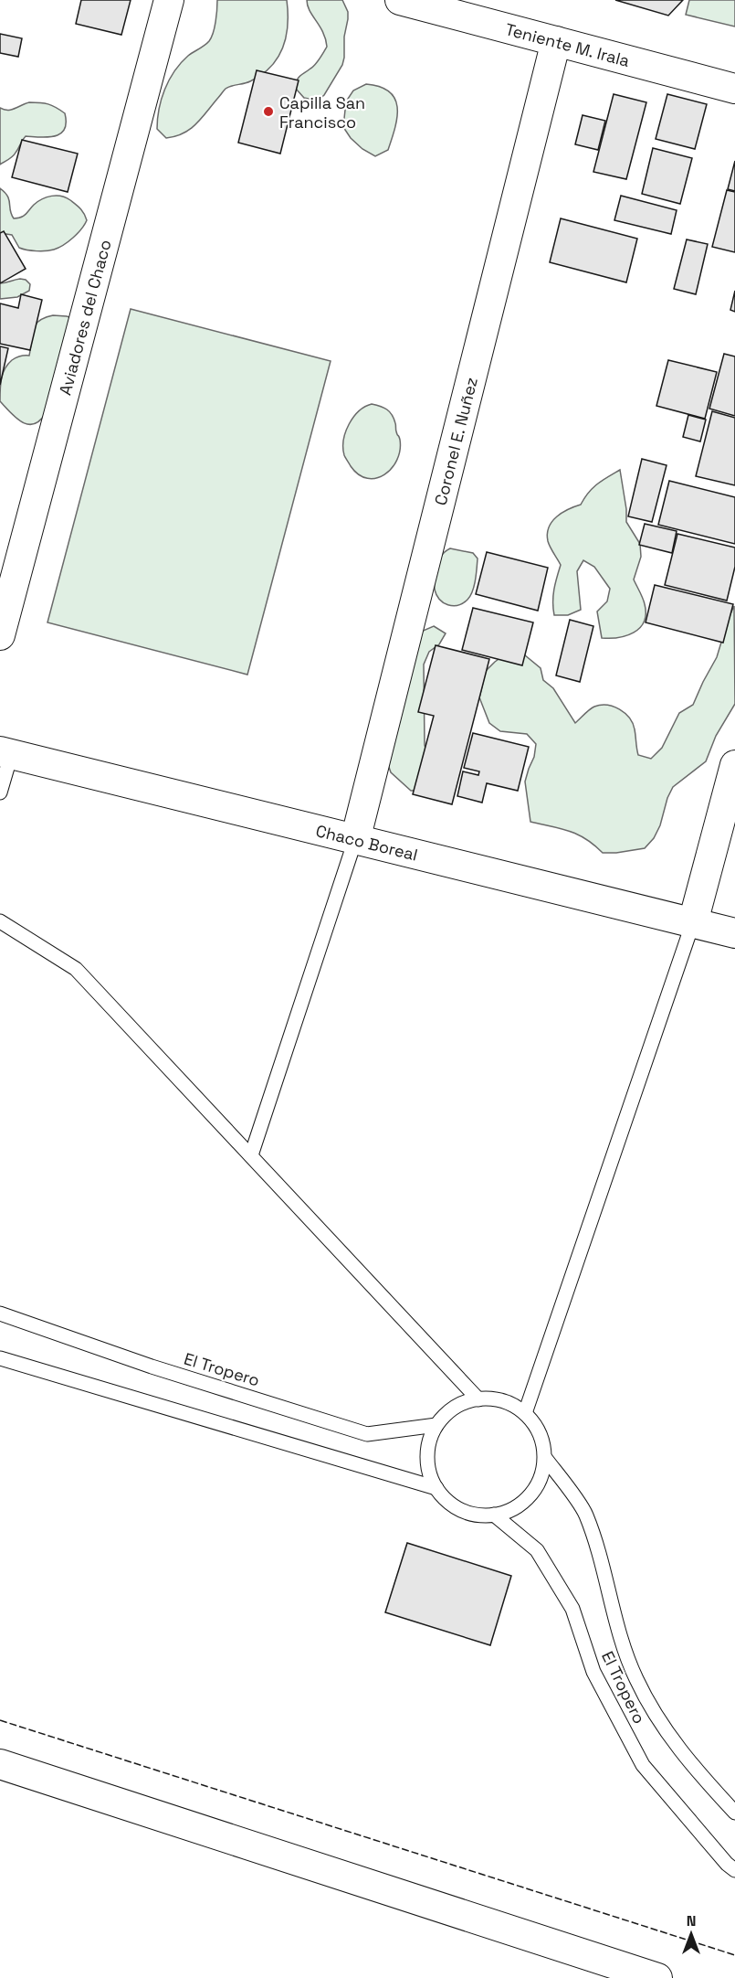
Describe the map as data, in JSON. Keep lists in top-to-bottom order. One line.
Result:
{"streets":{"street":["Teniente M. Irala","Aviadores del Chaco","Coronel E. Nuñez","Chaco Boreal"],"lane":["El Tropero"]},"crossings":[["Teniente M. Irala","Coronel E. Nuñez"],["Coronel E. Nuñez","Chaco Boreal"]],"places":["Capilla San Francisco"],"north":"top"}
